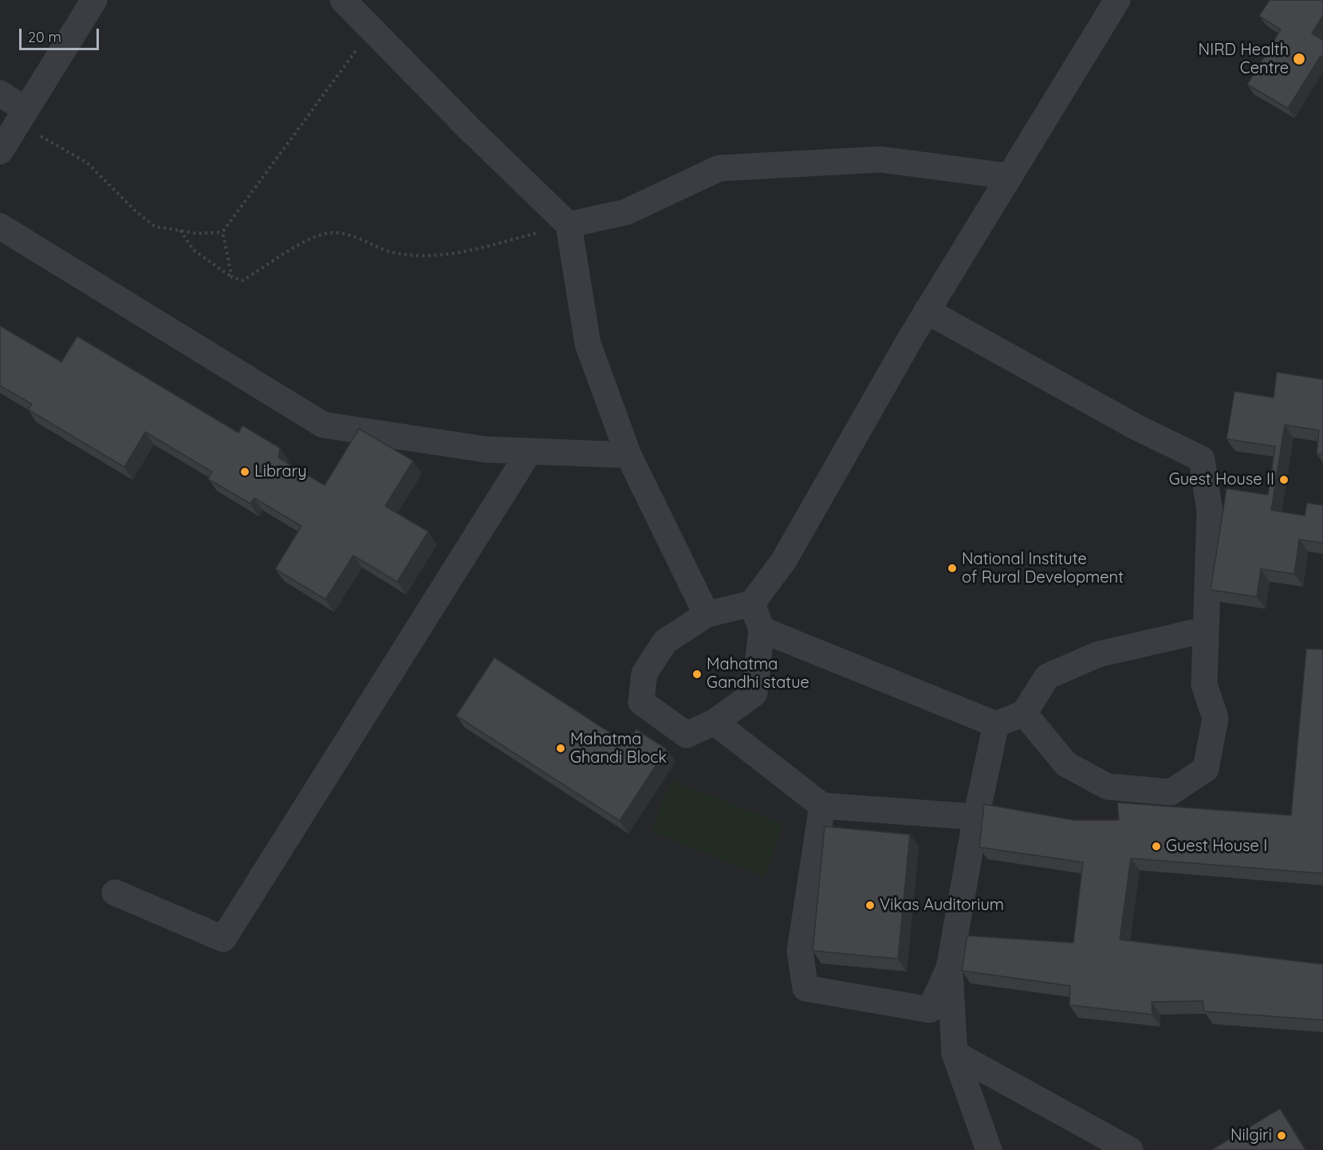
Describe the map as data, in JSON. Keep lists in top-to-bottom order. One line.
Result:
{"places":["NIRD Health Centre","Library","Guest House II","National Institute of Rural Development","Mahatma Gandhi statue","Mahatma Ghandi Block","Guest House I","Vikas Auditorium","Nilgiri"],"scale_bar":"20 m"}
